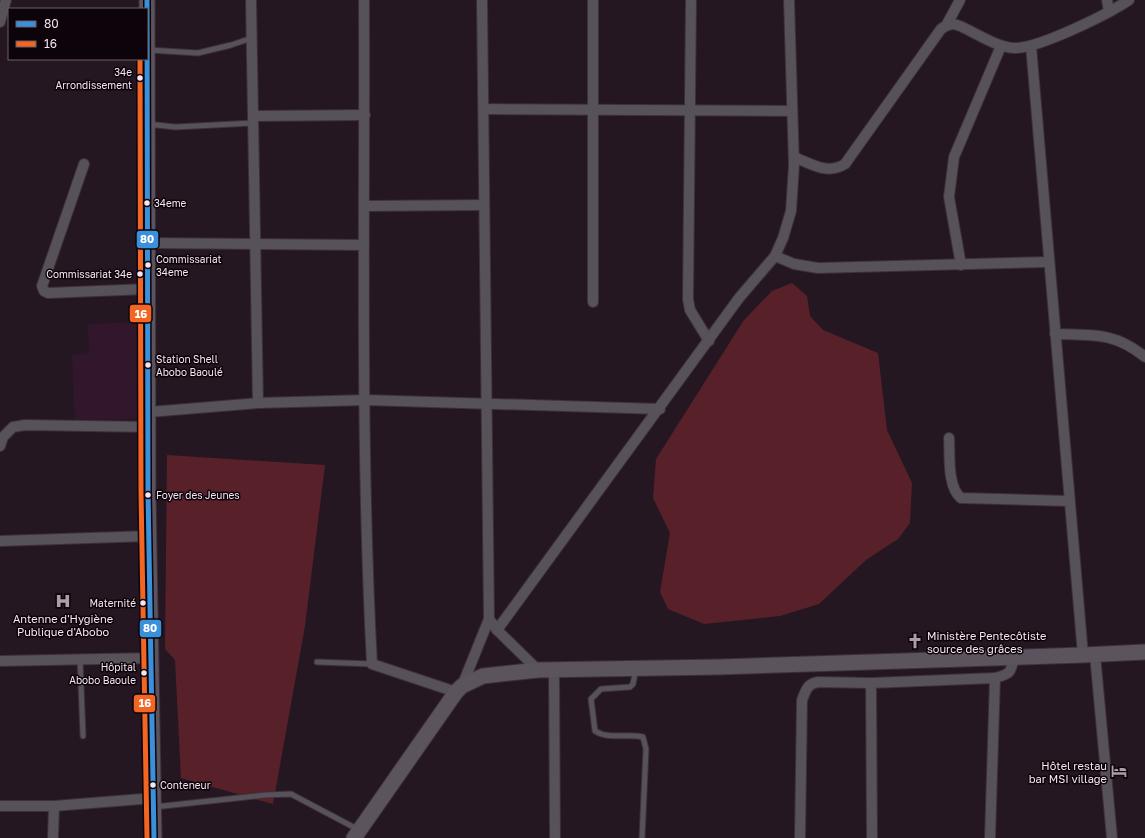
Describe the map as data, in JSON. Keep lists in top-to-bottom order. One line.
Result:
{"places":{"other":["34e Arrondissement","34eme","Commissariat 34eme","Commissariat 34e","Station Shell Abobo Baoulé","Foyer des Jeunes","Maternité","Hôpital Abobo Baoule","Conteneur"],"hospital":["Antenne d'Hygiène Publique d'Abobo"],"church":["Ministère Pentecôtiste source des grâces"],"hotel":["Hôtel restau bar MSI village"]},"lines":["transit line 80","transit line 16"],"legend":["80","16"]}
